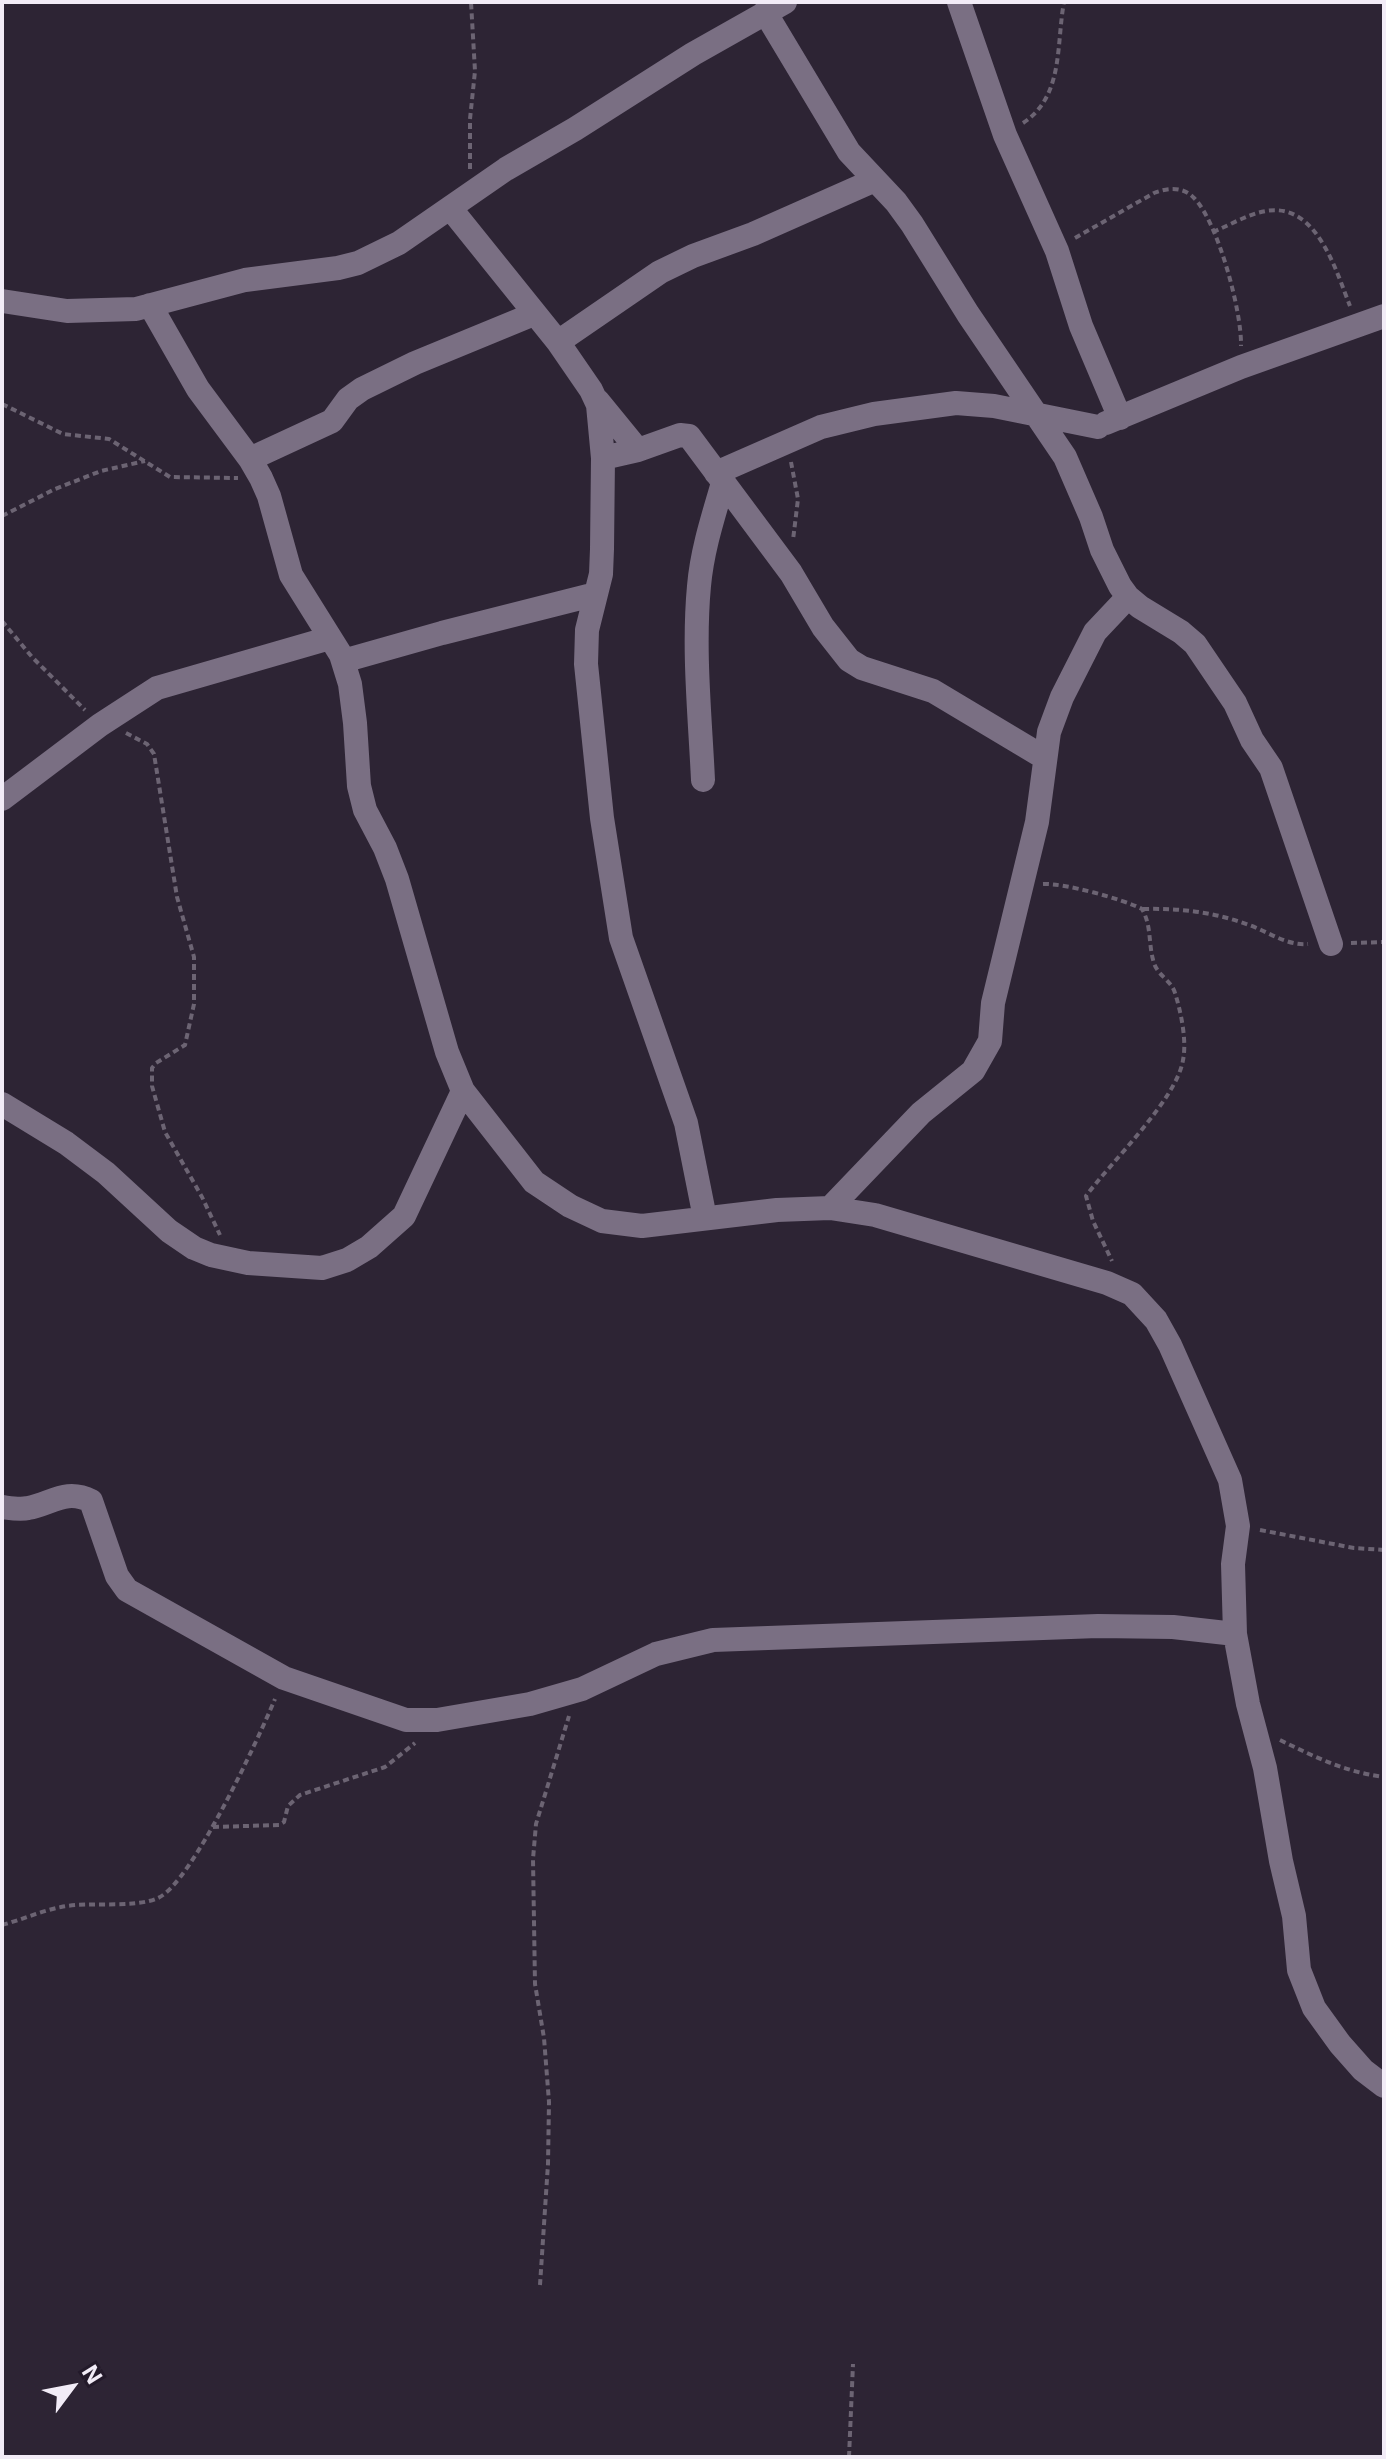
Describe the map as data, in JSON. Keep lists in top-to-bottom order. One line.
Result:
{"north":"top right"}
